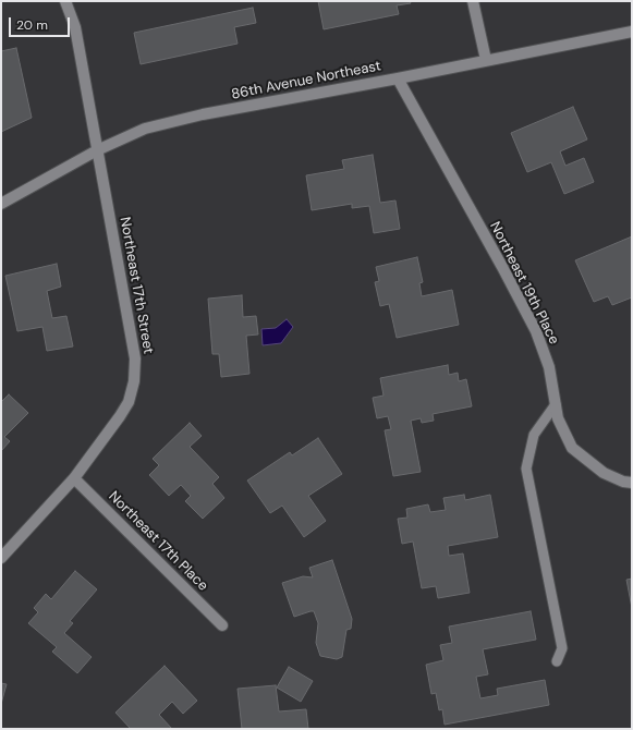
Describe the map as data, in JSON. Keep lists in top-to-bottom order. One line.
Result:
{"streets":{"street":["86th Avenue Northeast","Northeast 19th Place","Northeast 17th Street","Northeast 17th Place"]},"crossings":[["86th Avenue Northeast","Northeast 19th Place"],["86th Avenue Northeast","Northeast 17th Street"],["Northeast 17th Street","Northeast 17th Place"]],"scale_bar":"20 m"}
